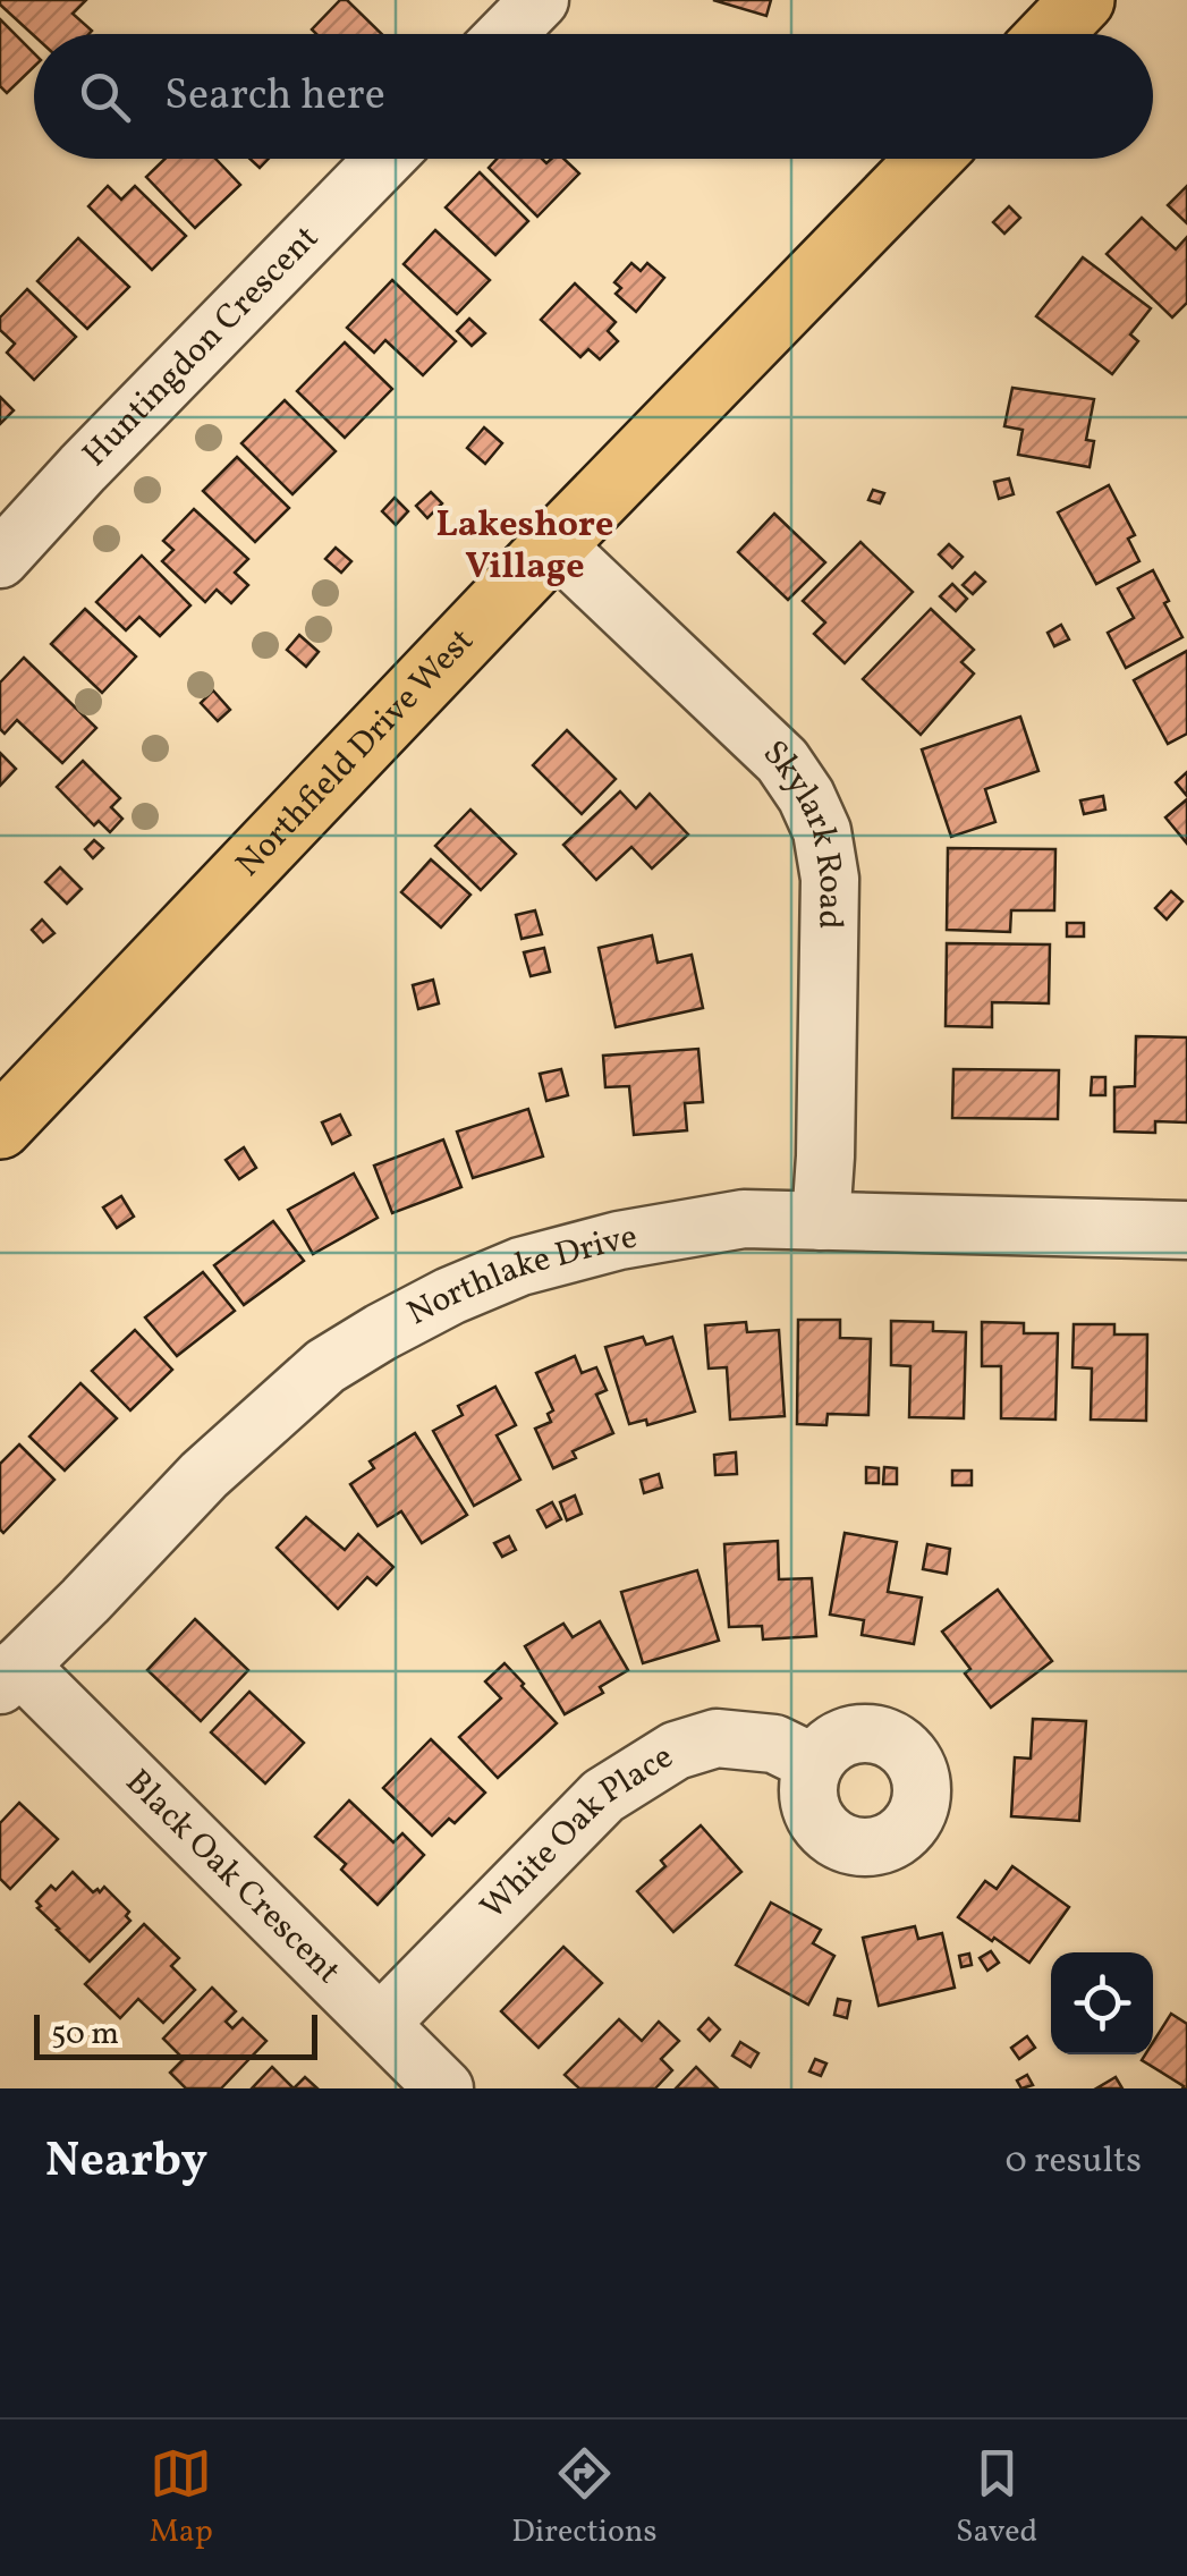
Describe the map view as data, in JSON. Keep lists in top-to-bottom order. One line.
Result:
{"streets":{"main road":["Northfield Drive West"],"street":["Huntingdon Crescent","Skylark Road","Northlake Drive","White Oak Place","Black Oak Crescent"]},"crossings":[["Northfield Drive West","Skylark Road"],["Skylark Road","Northlake Drive"],["Northlake Drive","Black Oak Crescent"],["White Oak Place","Black Oak Crescent"]],"districts":["Lakeshore Village"],"scale_bar":"50 m","page":{"search":"Search here","scale":"50 m","heading":["Nearby","0 results"],"nav":["Map","Directions","Saved"]}}
